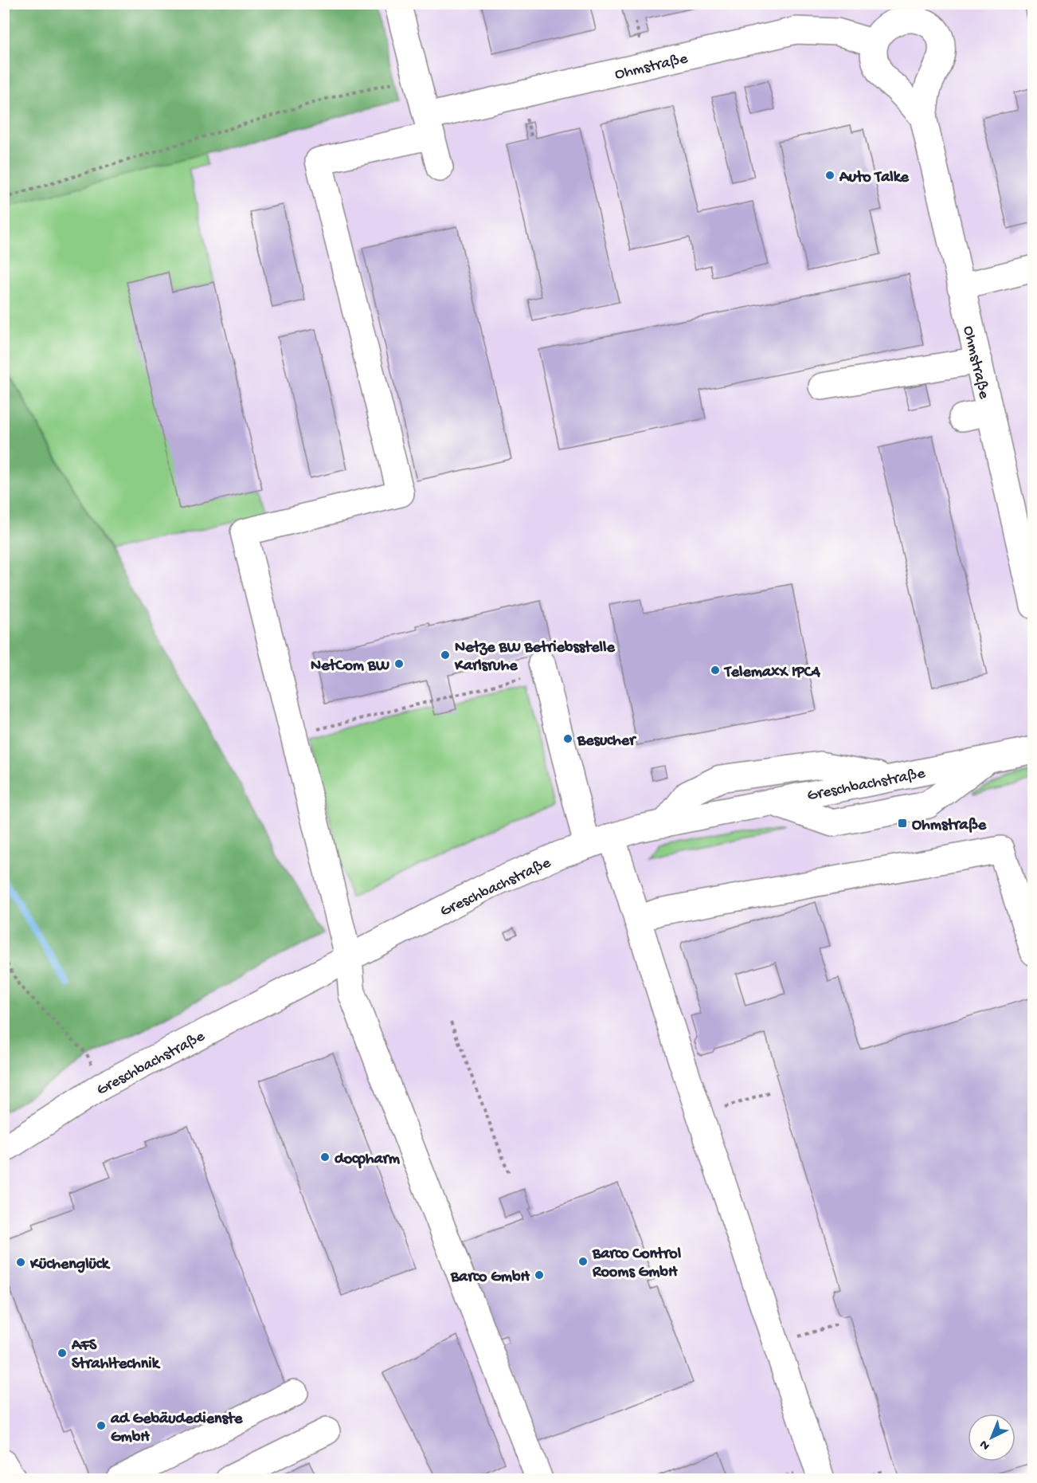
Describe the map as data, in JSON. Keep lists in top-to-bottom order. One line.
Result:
{"streets":{"street":["Ohmstraße","Greschbachstraße"]},"places":{"other":["Auto Talke","Netze BW Betriebsstelle Karlsruhe","NetCom BW","TelemaxX IPC4","Besucher","docpharm","Barco Control Rooms GmbH","Küchenglück","Barco GmbH","AFS Strahltechnik","ad Gebäudedienste GmbH"],"transit":["Ohmstraße"]},"north":"bottom left"}
